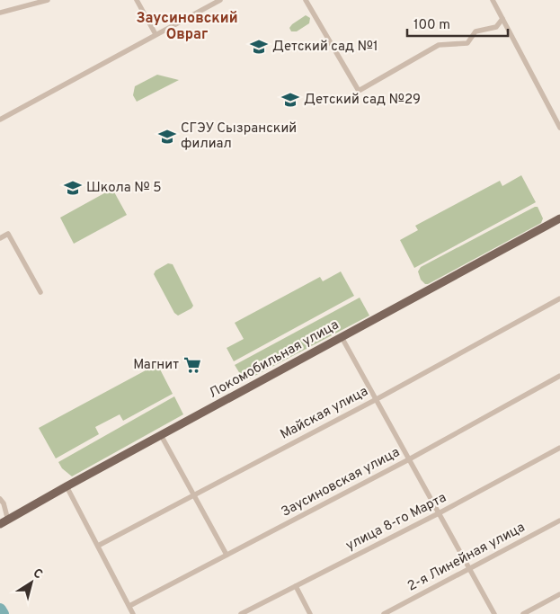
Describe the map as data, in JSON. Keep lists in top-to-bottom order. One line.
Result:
{"streets":{"main road":["Локомобильная улица"],"street":["Майская улица","Заусиновская улица","улица 8-го Марта","2-я Линейная улица"]},"districts":["Заусиновский Овраг"],"places":{"school or university":["Детский сад №1","Детский сад №29","СГЭУ Сызранский филиал","Школа № 5"],"supermarket":["Магнит"]},"scale_bar":"100 m","north":"top right"}
